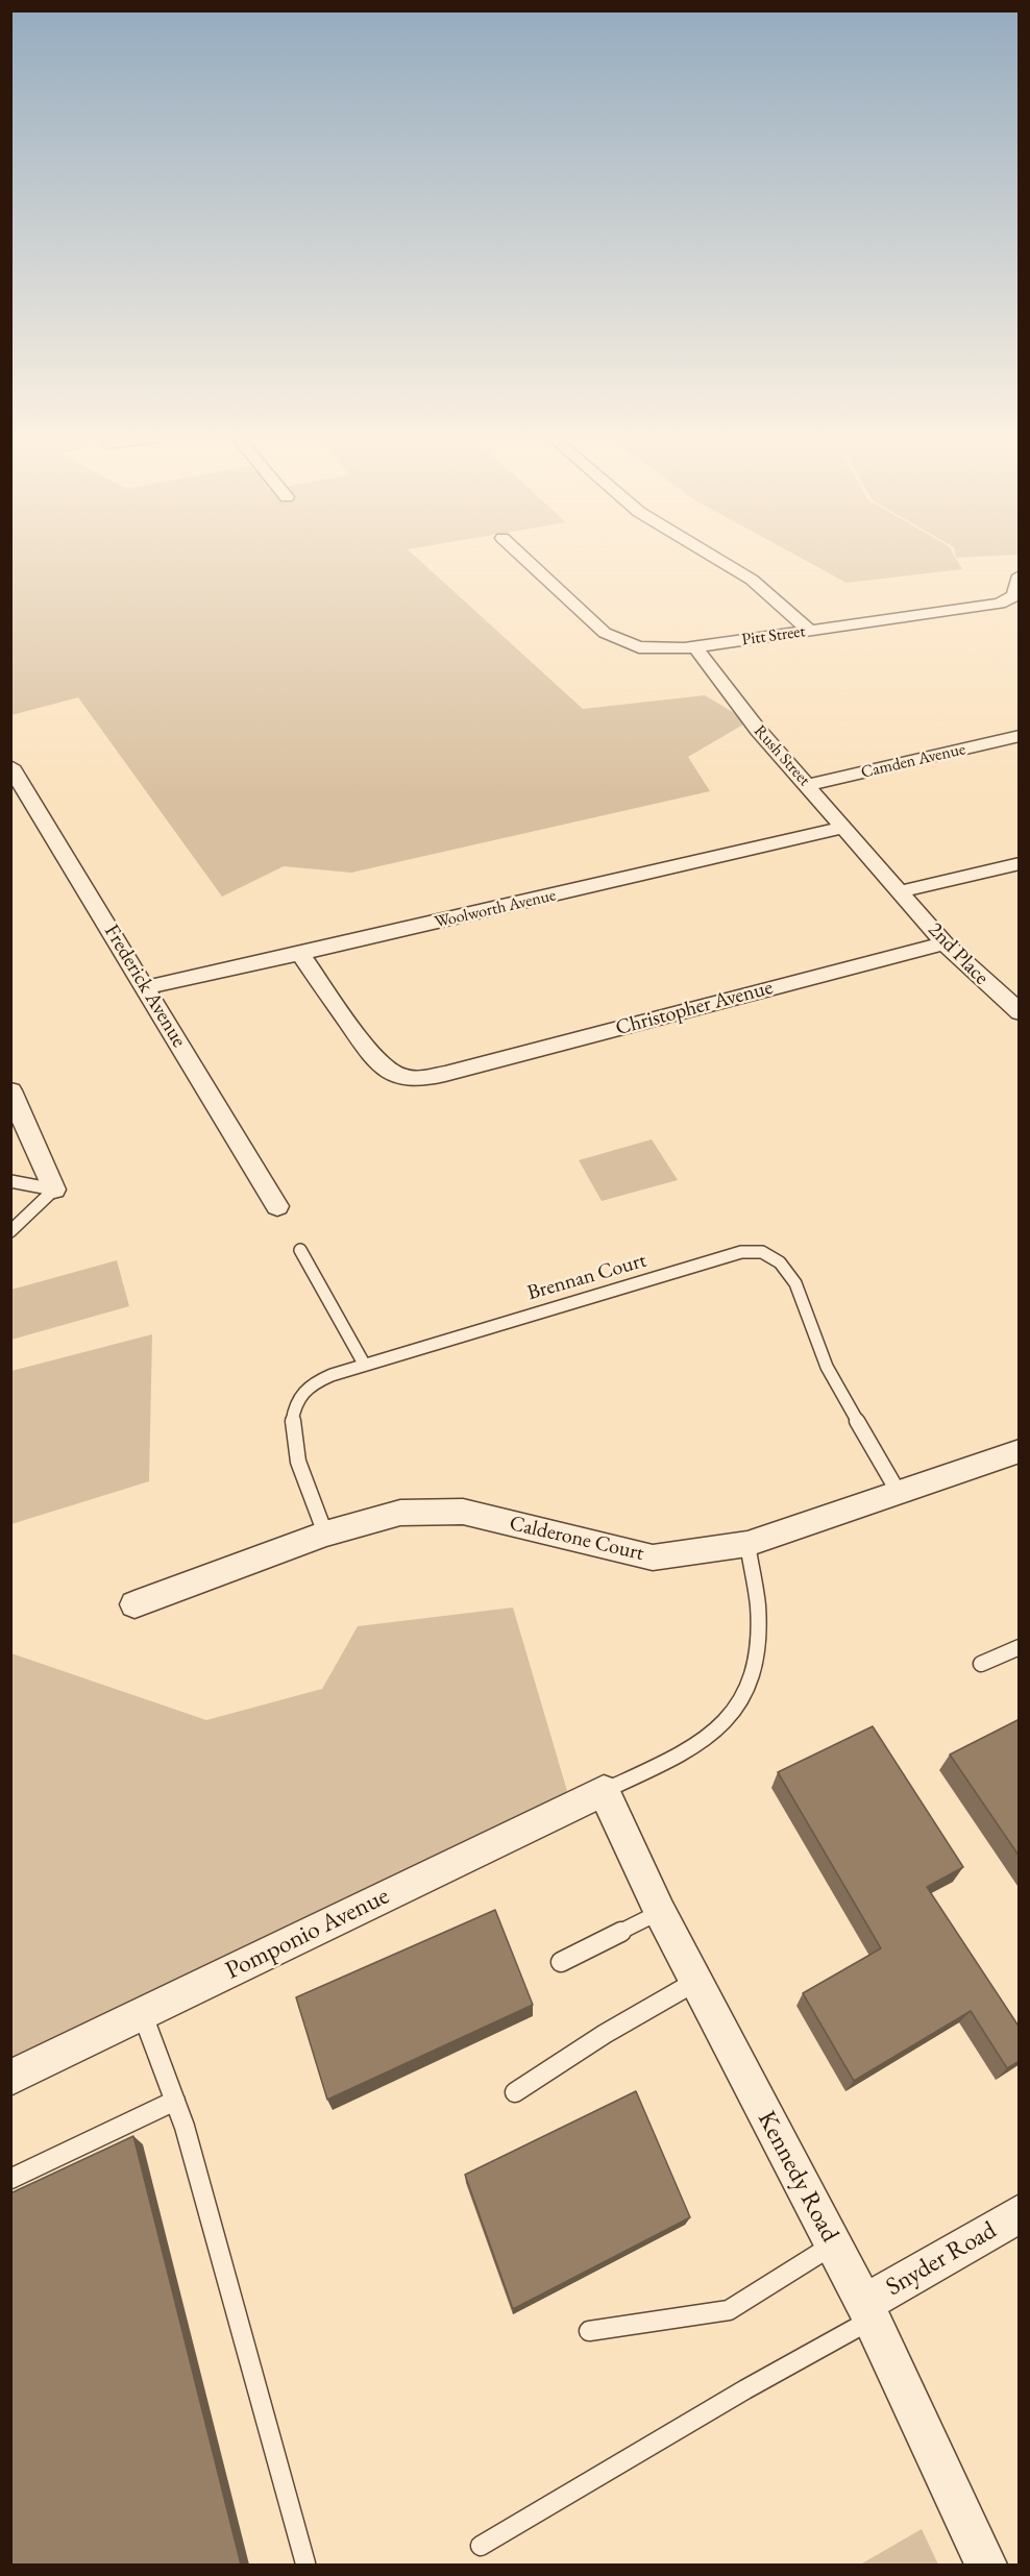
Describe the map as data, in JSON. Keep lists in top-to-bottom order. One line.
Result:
{"streets":{"street":["Pitt Street","Rush Street","Camden Avenue","Woolworth Avenue","2nd Place","Frederick Avenue","Christopher Avenue","Calderone Court","Pomponio Avenue","Kennedy Road","Snyder Road"],"lane":["Brennan Court"]},"crossings":[["Pitt Street","Rush Street"],["Rush Street","Camden Avenue"],["Rush Street","Woolworth Avenue"],["Rush Street","2nd Place"],["Woolworth Avenue","Frederick Avenue"],["Woolworth Avenue","Christopher Avenue"],["2nd Place","Christopher Avenue"],["Brennan Court","Calderone Court"],["Pomponio Avenue","Kennedy Road"],["Kennedy Road","Snyder Road"]]}
